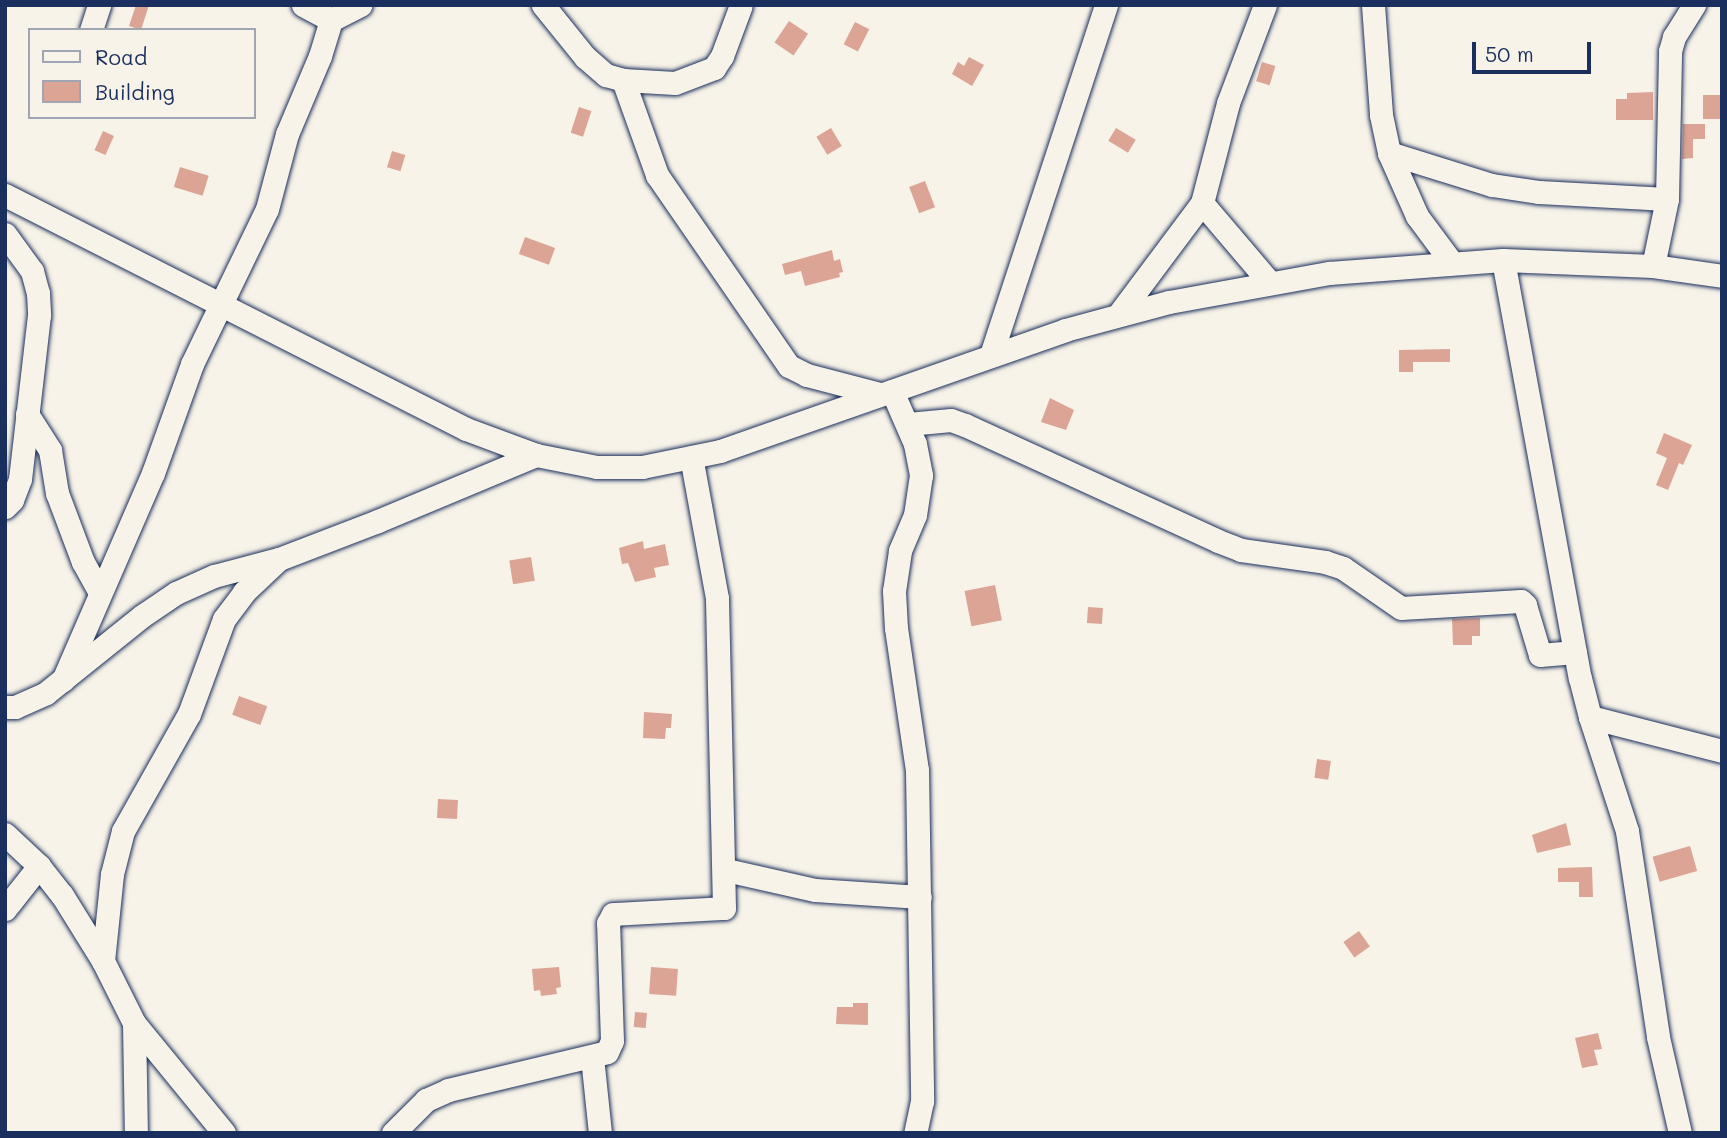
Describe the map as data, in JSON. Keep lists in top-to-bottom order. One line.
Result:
{"legend":["Road","Building"],"scale_bar":"50 m"}
